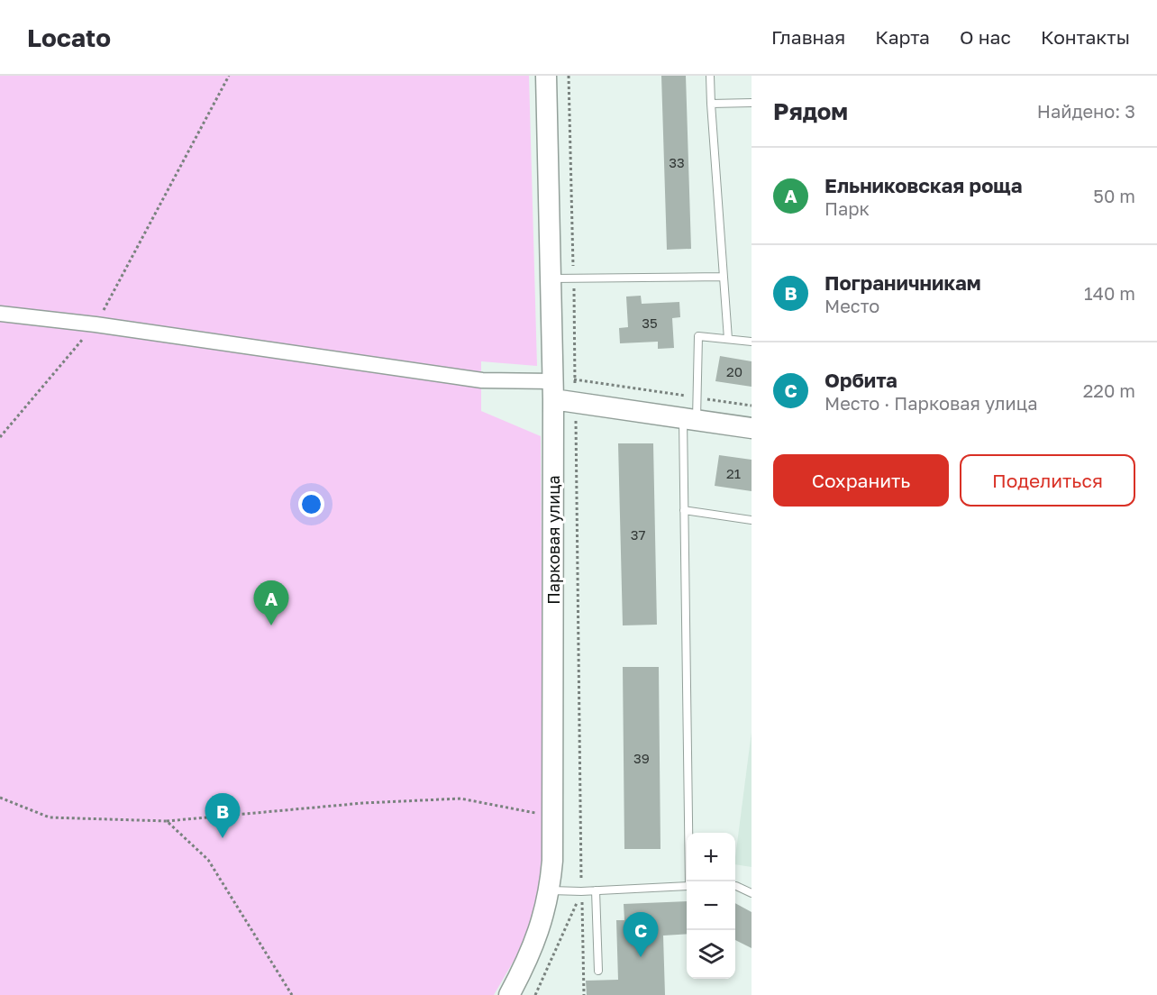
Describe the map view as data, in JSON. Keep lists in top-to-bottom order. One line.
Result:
{"streets":{"street":["Парковая улица"]},"house_numbers":["33","35","20","21","37","39"],"page":{"header":"Locato","nav":["Главная","Карта","О нас","Контакты"],"heading":["Рядом","Найдено: 3"],"list":[{"mark":"A","name":"Ельниковская роща","note":"Парк","value":"50 m"},{"mark":"B","name":"Пограничникам","note":"Место","value":"140 m"},{"mark":"C","name":"Орбита","note":"Место · Парковая улица","value":"220 m"}],"buttons":["Сохранить","Поделиться"],"pins":["A","B","C"],"map_buttons":["+","−"]}}
